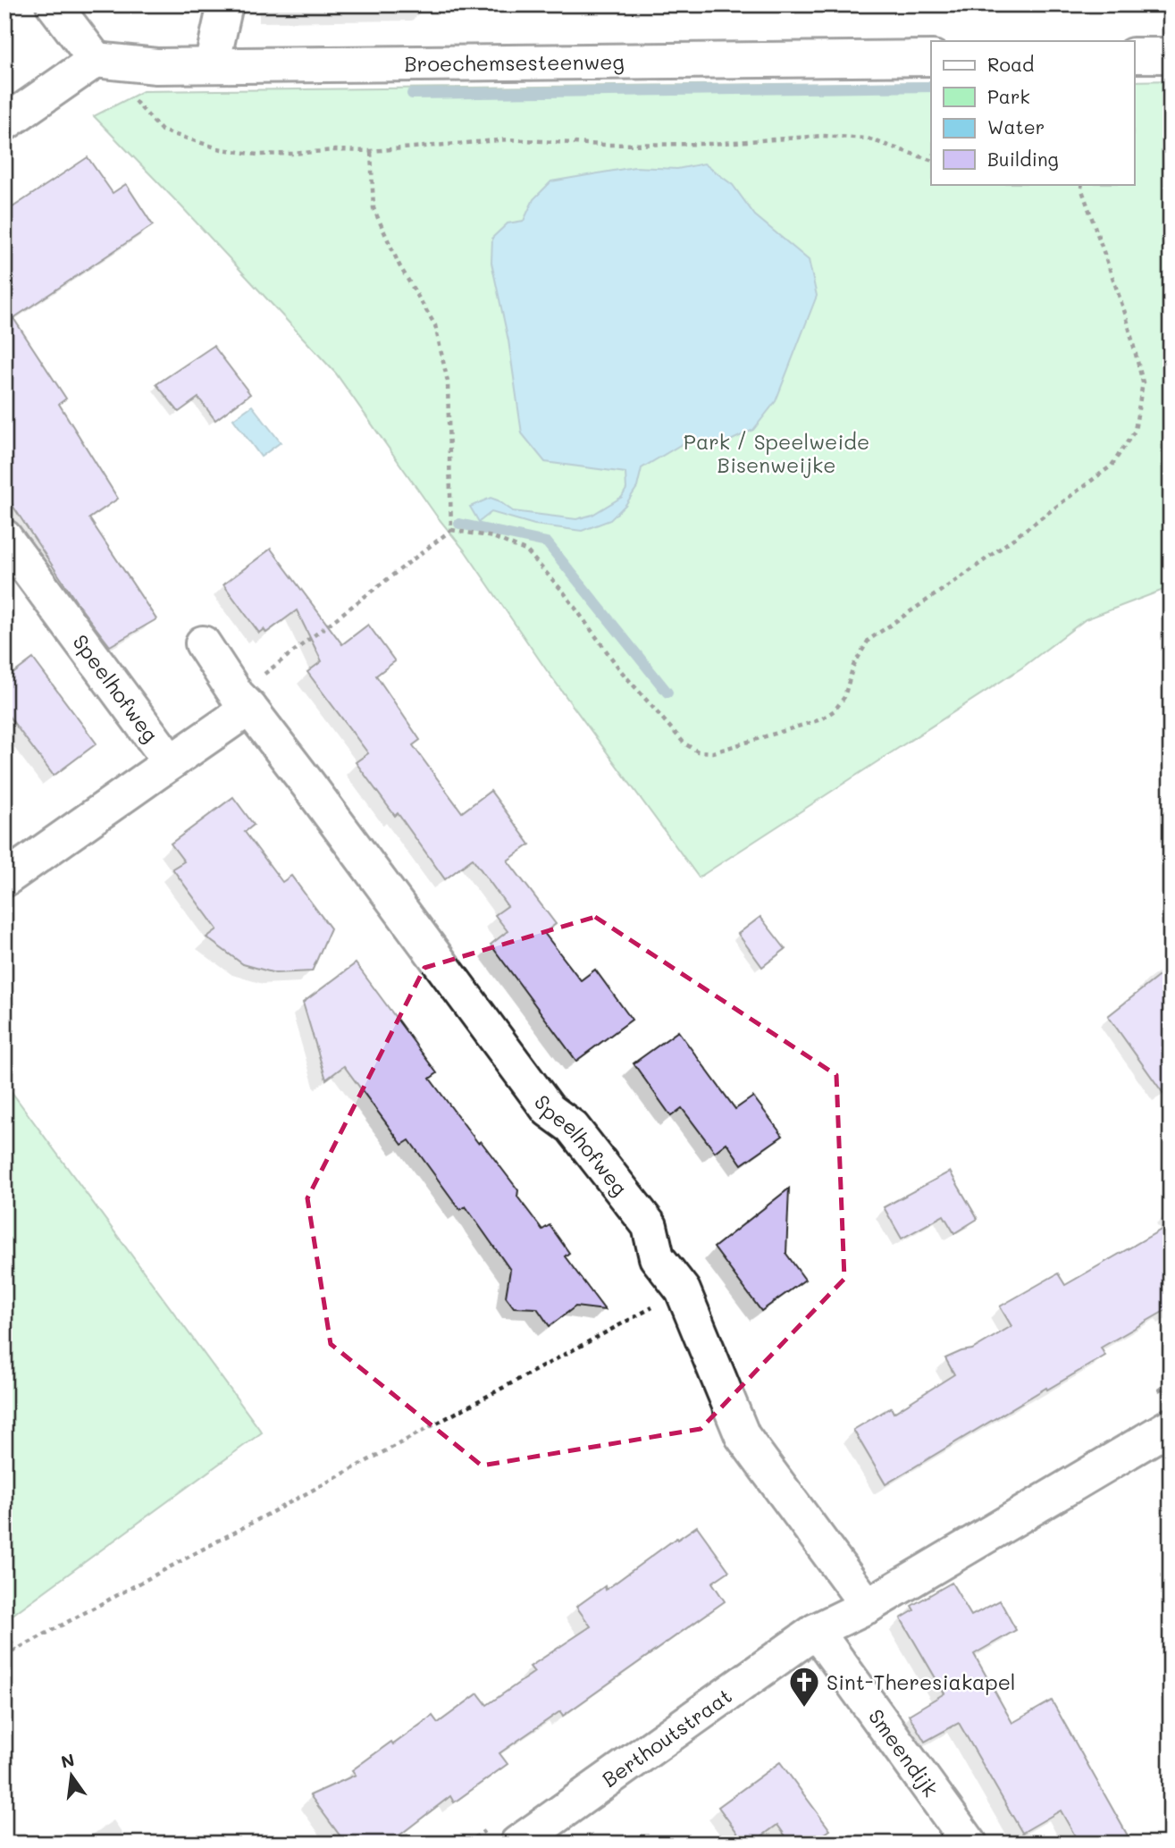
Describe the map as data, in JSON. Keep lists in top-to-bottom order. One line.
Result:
{"streets":{"street":["Broechemsesteenweg","Speelhofweg","Berthoutstraat","Smeendijk"]},"crossings":[["Speelhofweg","Berthoutstraat"],["Berthoutstraat","Smeendijk"]],"parks":["Park / Speelweide Bisenweijke"],"places":{"church":["Sint-Theresiakapel"]},"legend":["Road","Park","Water","Building"],"north":"top"}
